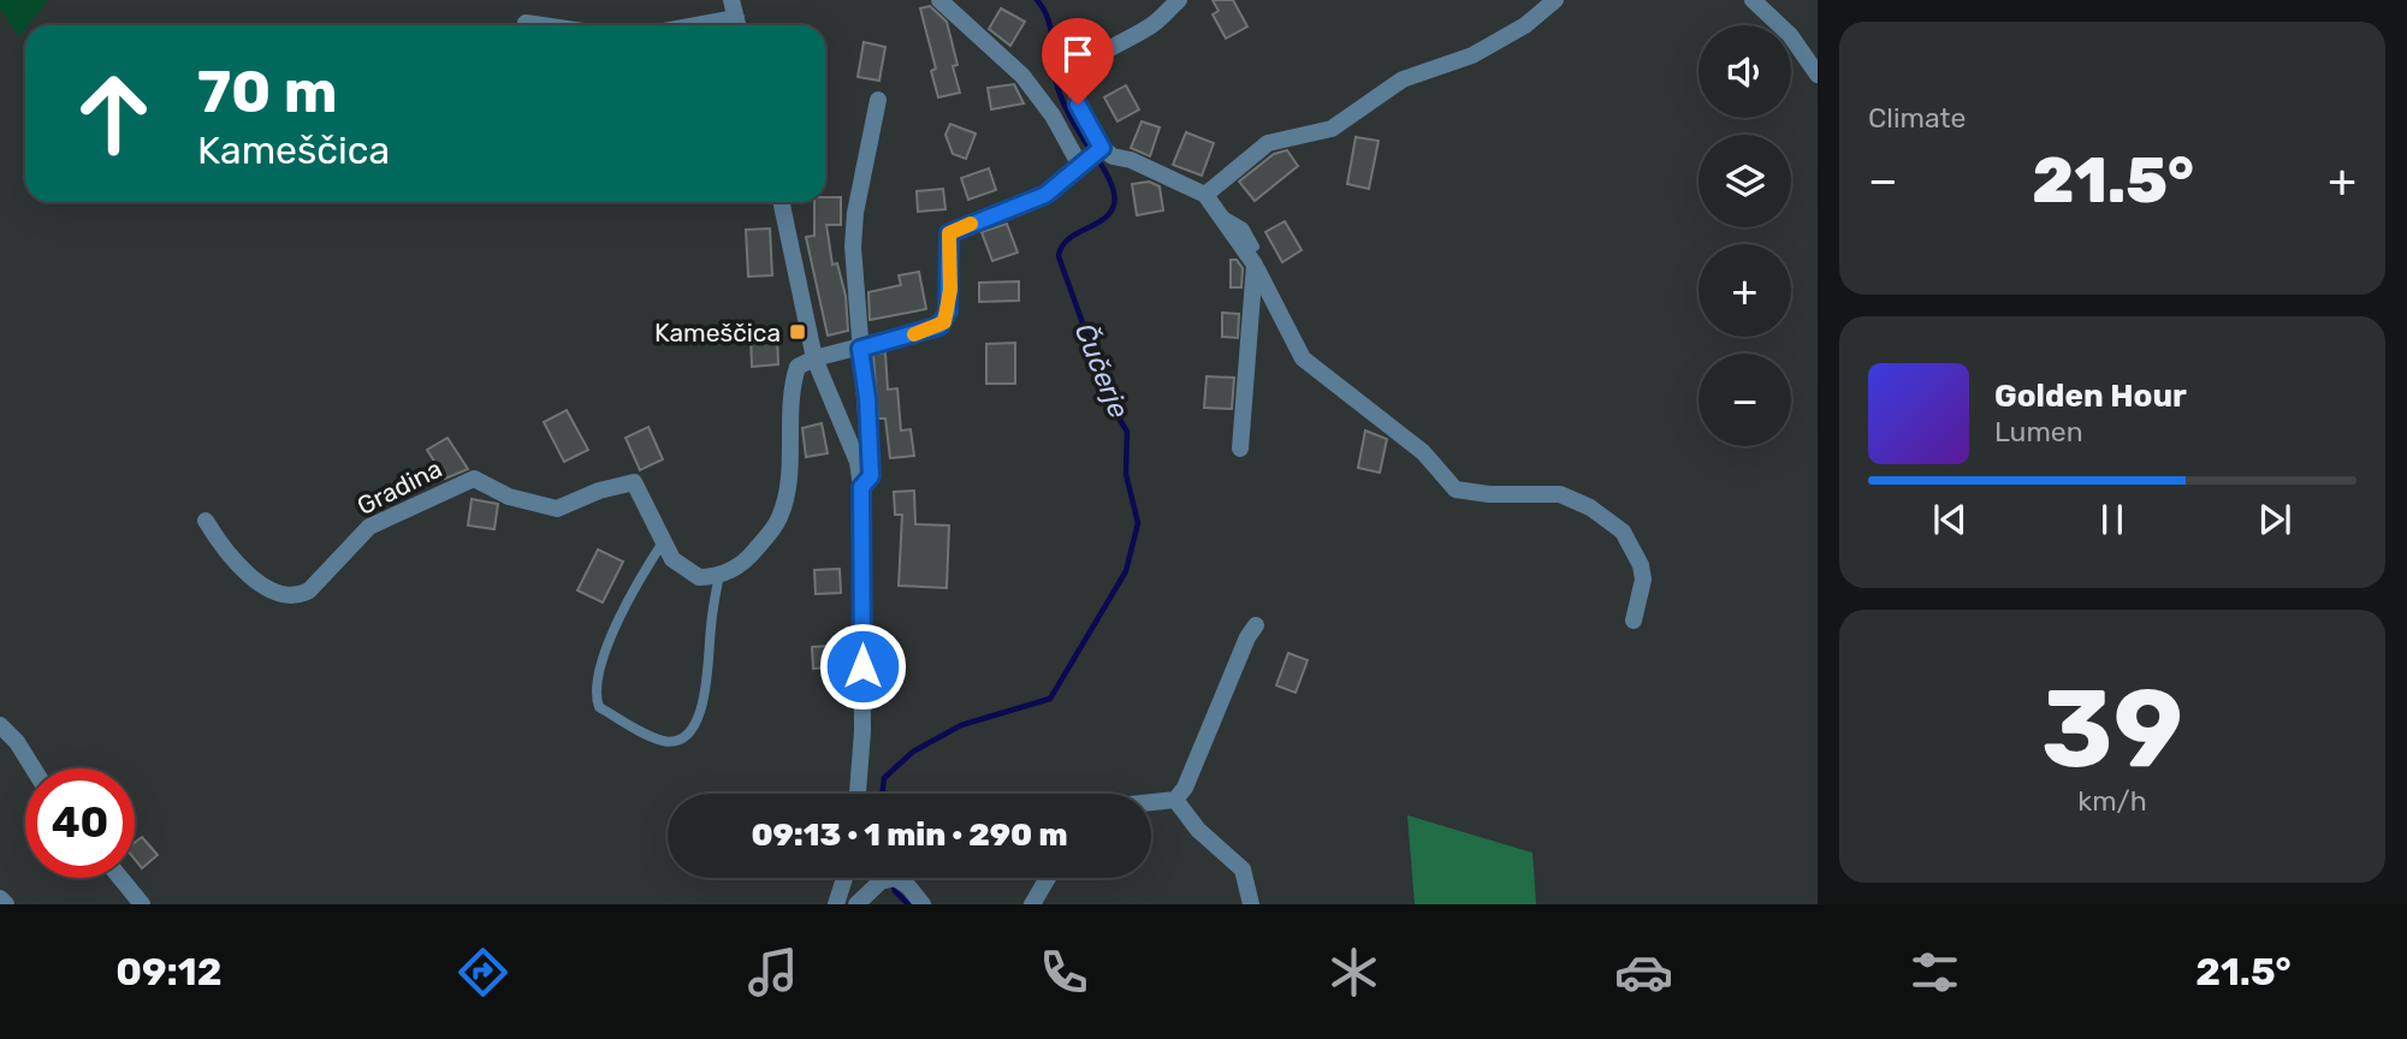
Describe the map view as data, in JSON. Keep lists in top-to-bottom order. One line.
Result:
{"streets":{"street":["Gradina"]},"water":["Čučerje"],"places":{"transit":["Kameščica"]},"page":{"tile":["Climate",["39","km/h"]],"map_buttons":["+","−"],"turn":["70 m","Kameščica"],"heat":["−","21.5°","+"],"song":["Golden Hour","Lumen"],"limit":"40","trip":"09:13 · 1 min · 290 m","tabs":["09:12","21.5°"]}}
